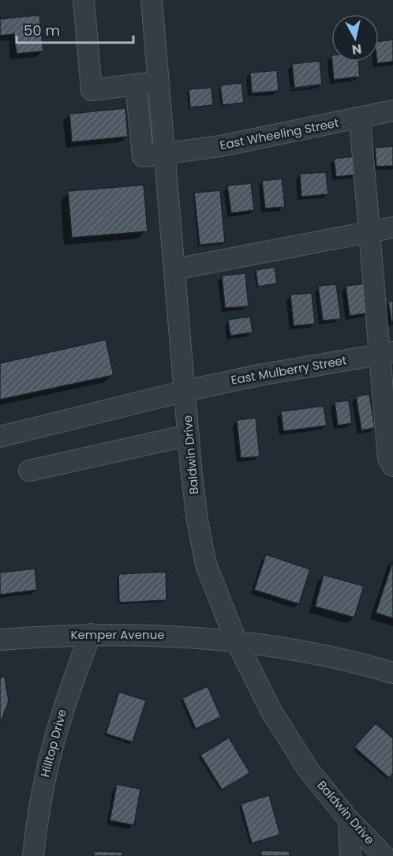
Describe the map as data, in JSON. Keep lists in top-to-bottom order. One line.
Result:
{"streets":{"street":["East Wheeling Street","East Mulberry Street","Baldwin Drive","Kemper Avenue","Hilltop Drive"]},"crossings":[["East Wheeling Street","Baldwin Drive"],["East Mulberry Street","Baldwin Drive"],["Baldwin Drive","Kemper Avenue"],["Kemper Avenue","Hilltop Drive"]],"scale_bar":"50 m","north":"bottom"}
